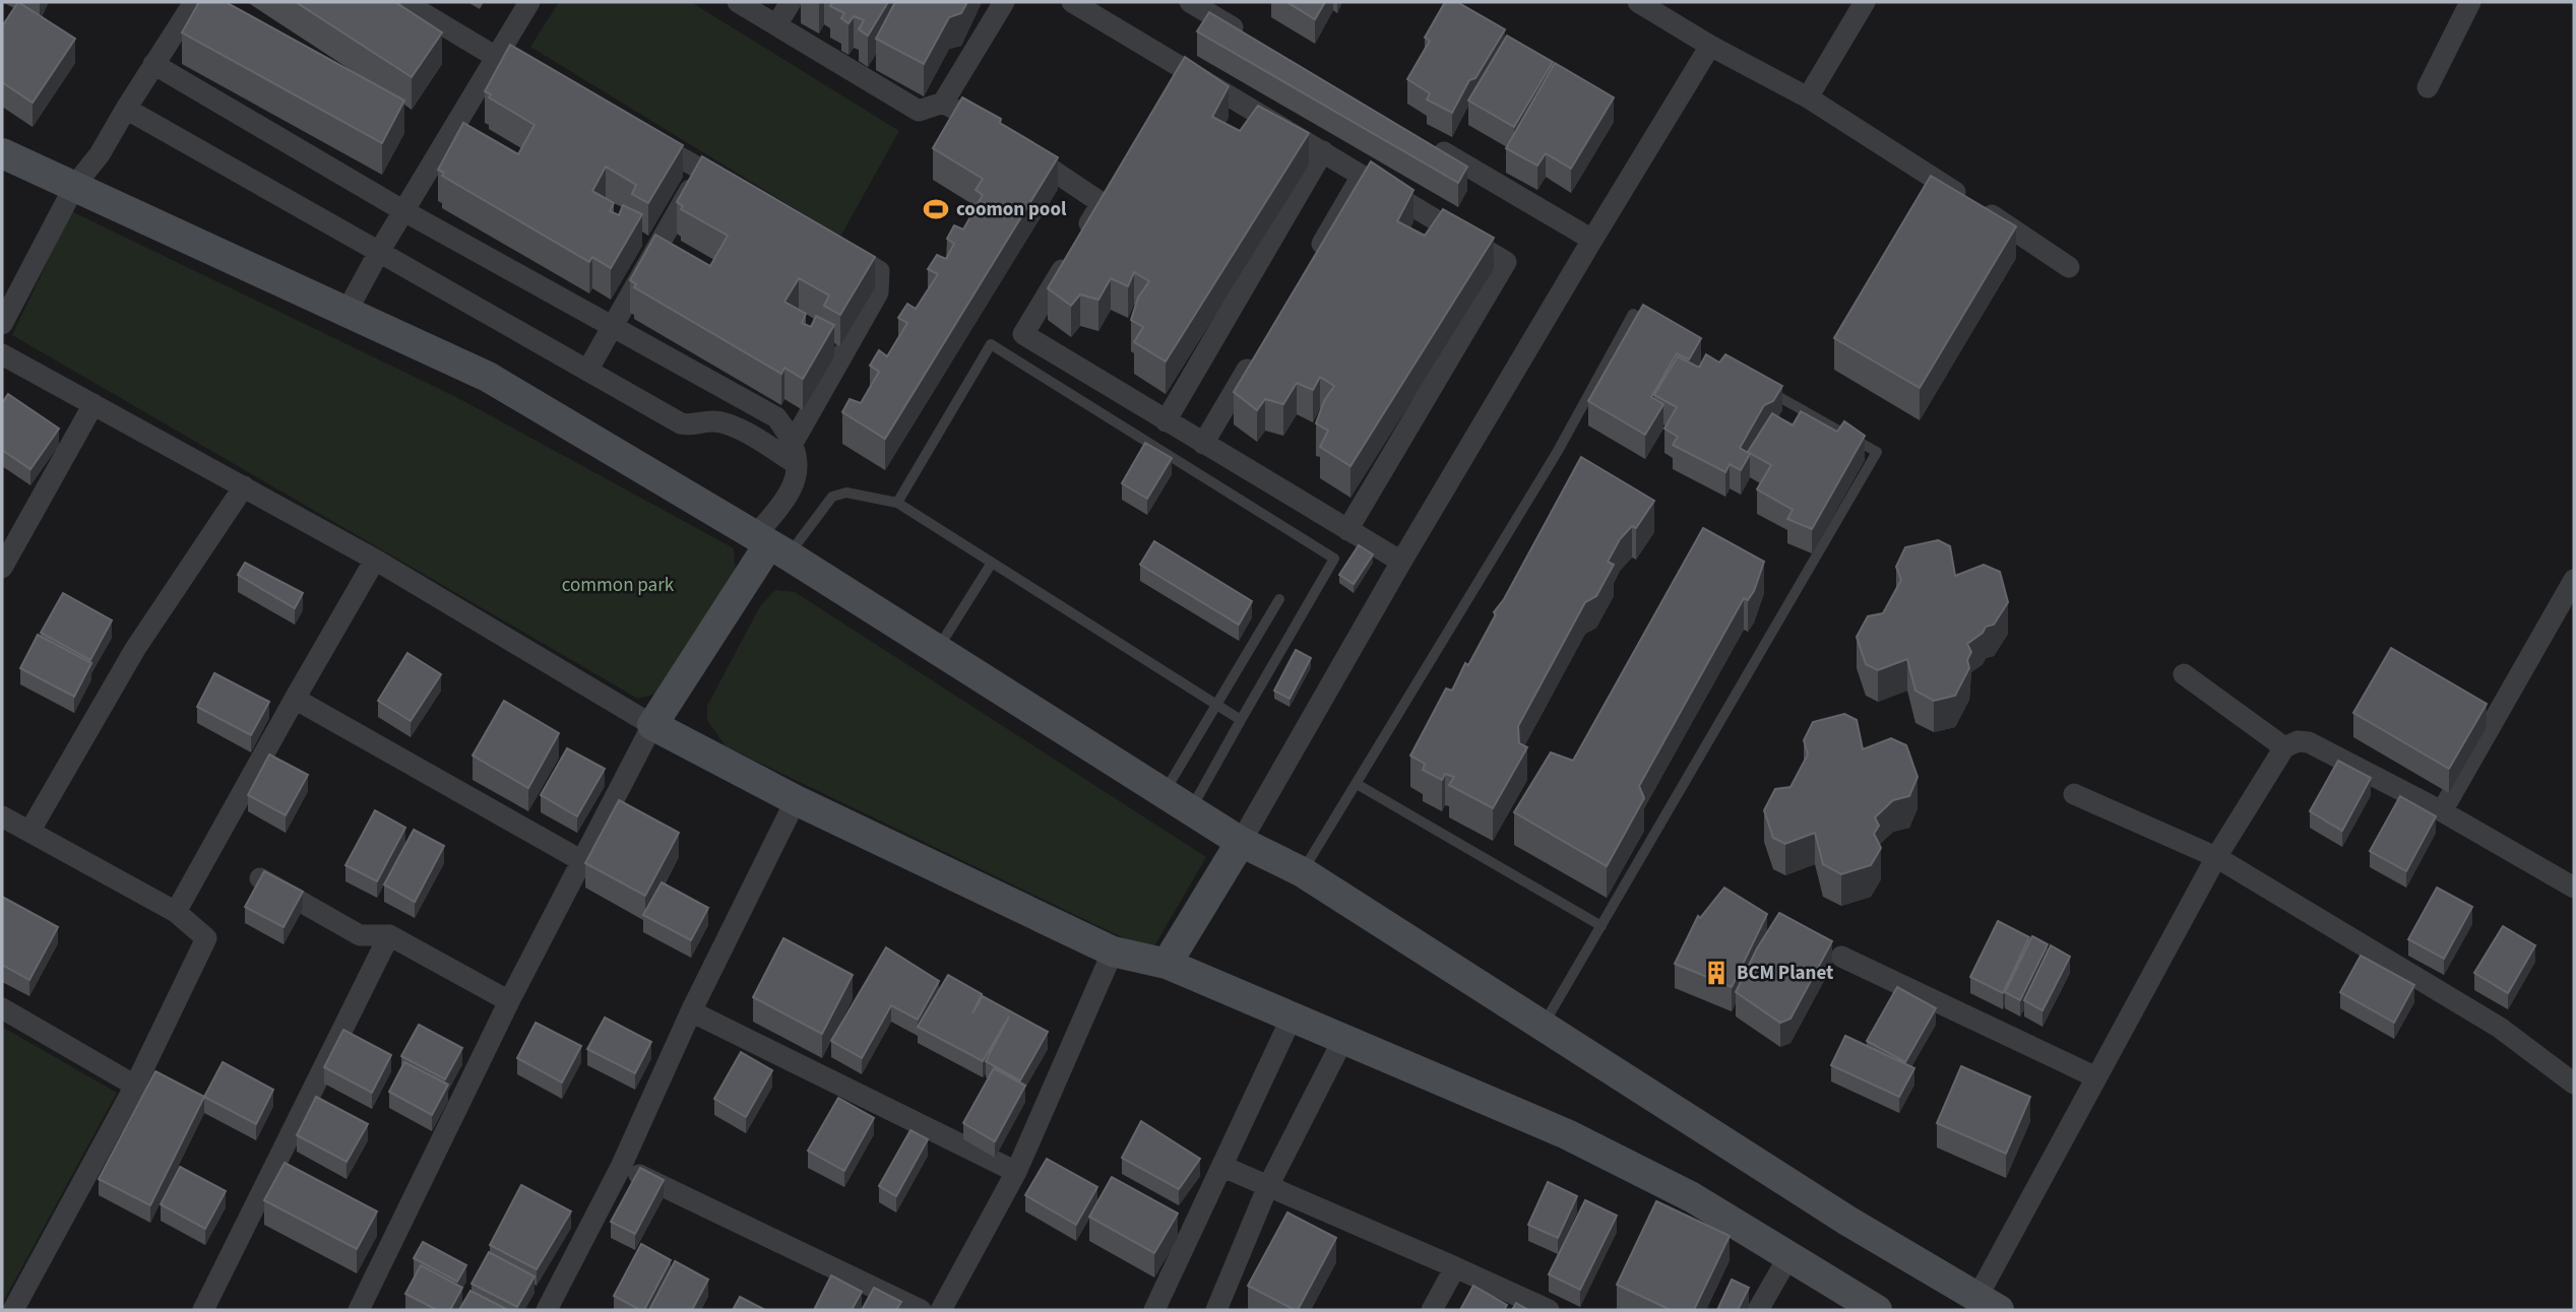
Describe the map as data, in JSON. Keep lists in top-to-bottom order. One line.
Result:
{"parks":["common park"],"places":{"sports":["coomon pool"],"building":["BCM Planet"]}}
